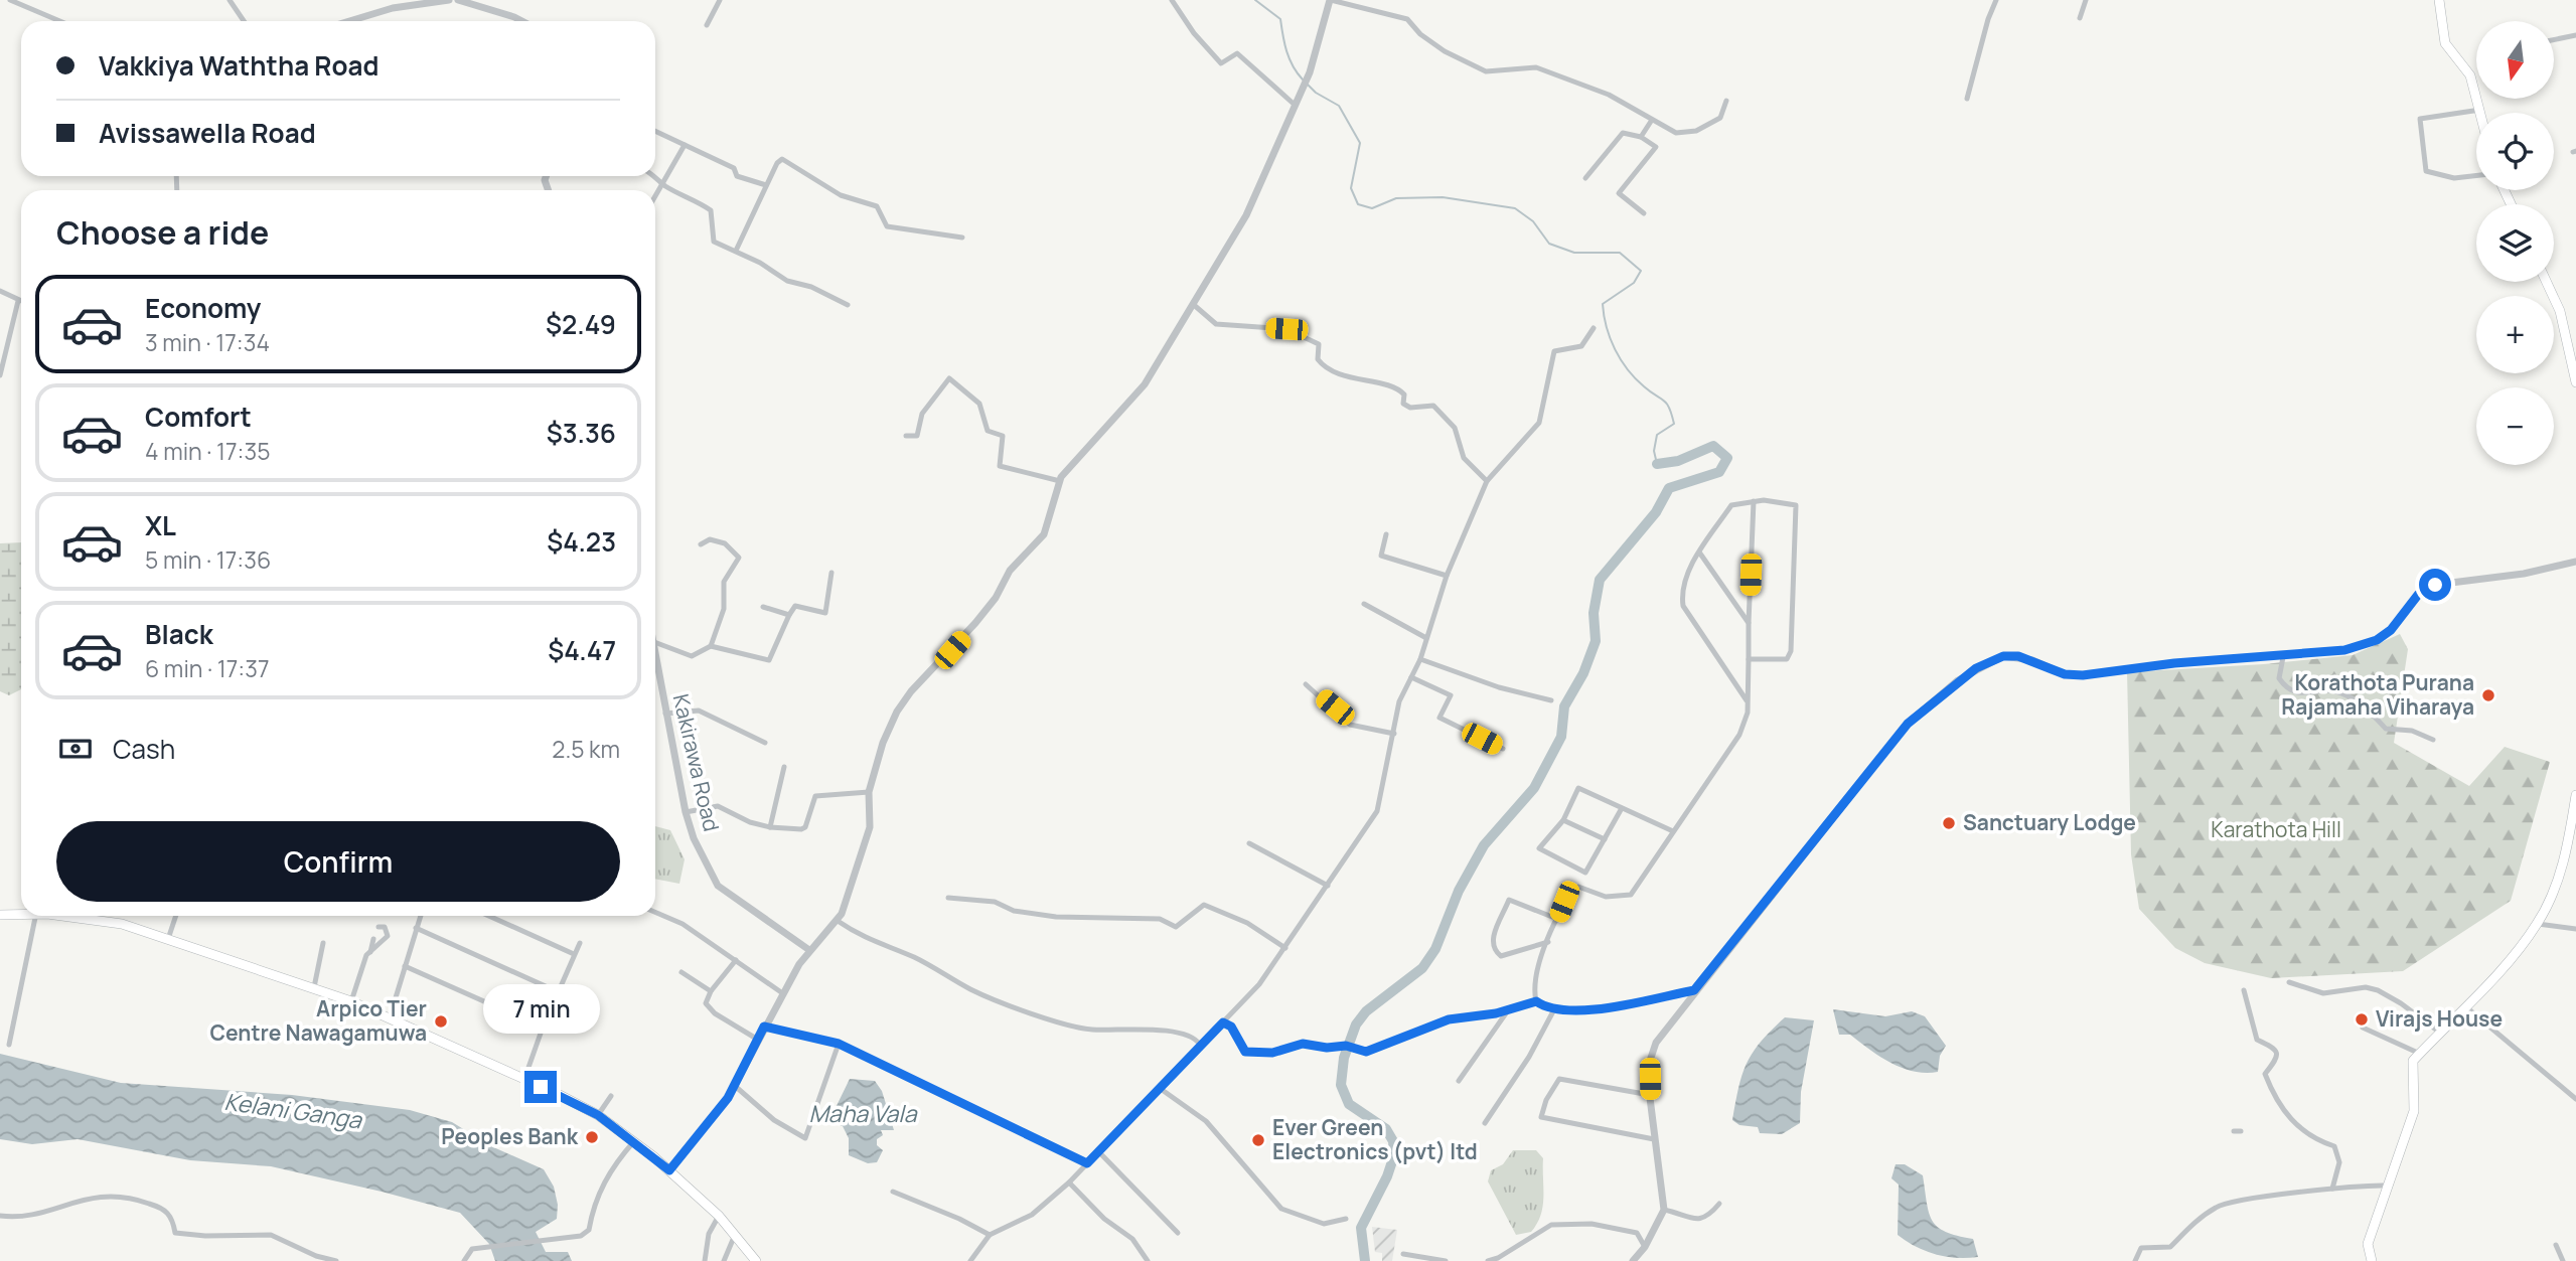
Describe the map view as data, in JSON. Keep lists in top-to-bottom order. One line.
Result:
{"streets":{"street":["Kakirawa Road"]},"water":["Kelani Ganga","Maha Vala"],"parks":["Karathota Hill"],"places":["Korathota Purana Rajamaha Viharaya","Sanctuary Lodge","Virajs House","Arpico Tier Centre Nawagamuwa","Peoples Bank","Ever Green Electronics (pvt) ltd"],"north":"bottom","page":{"map_buttons":["+","−"],"banner":["Vakkiya Waththa Road","Avissawella Road"],"heading":"Choose a ride","list":[{"name":"Economy","note":"3 min · 17:34","value":"$2.49"},{"name":"Comfort","note":"4 min · 17:35","value":"$3.36"},{"name":"XL","note":"5 min · 17:36","value":"$4.23"},{"name":"Black","note":"6 min · 17:37","value":"$4.47"}],"pay":["Cash","2.5 km"],"buttons":"Confirm","bubble":"7 min"}}
